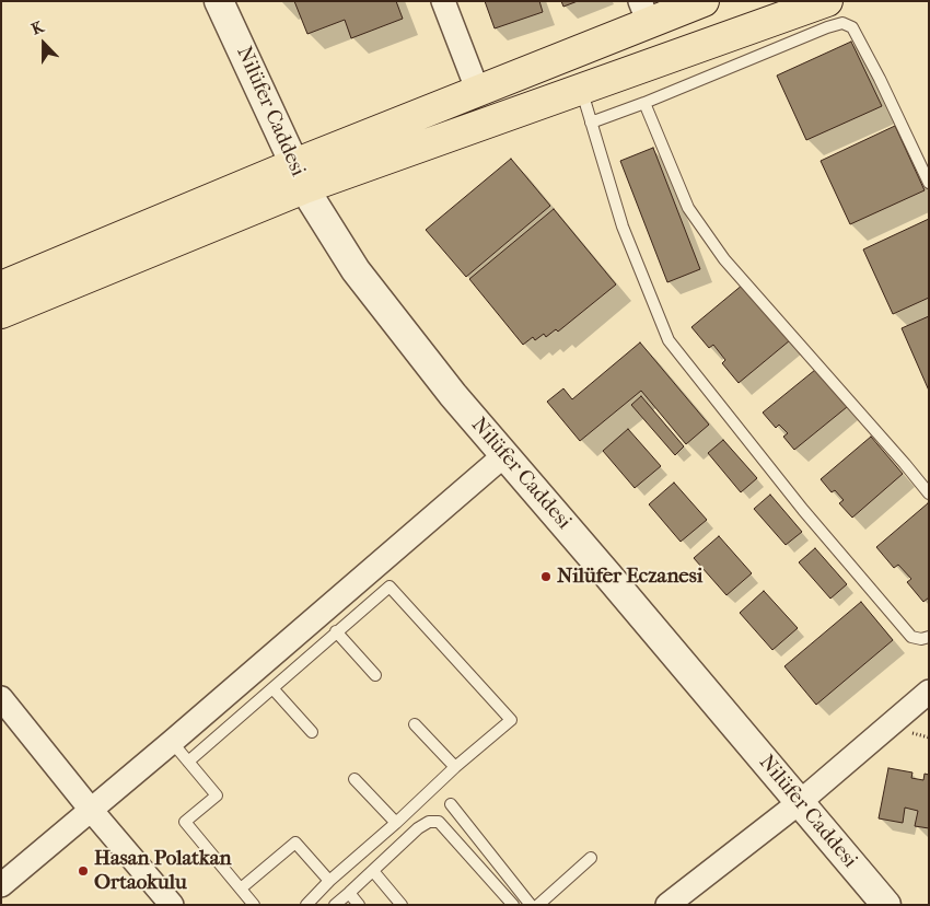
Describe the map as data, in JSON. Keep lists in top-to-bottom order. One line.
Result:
{"streets":{"street":["Nilüfer Caddesi"]},"places":["Nilüfer Eczanesi","Hasan Polatkan Ortaokulu"],"north":"top"}
